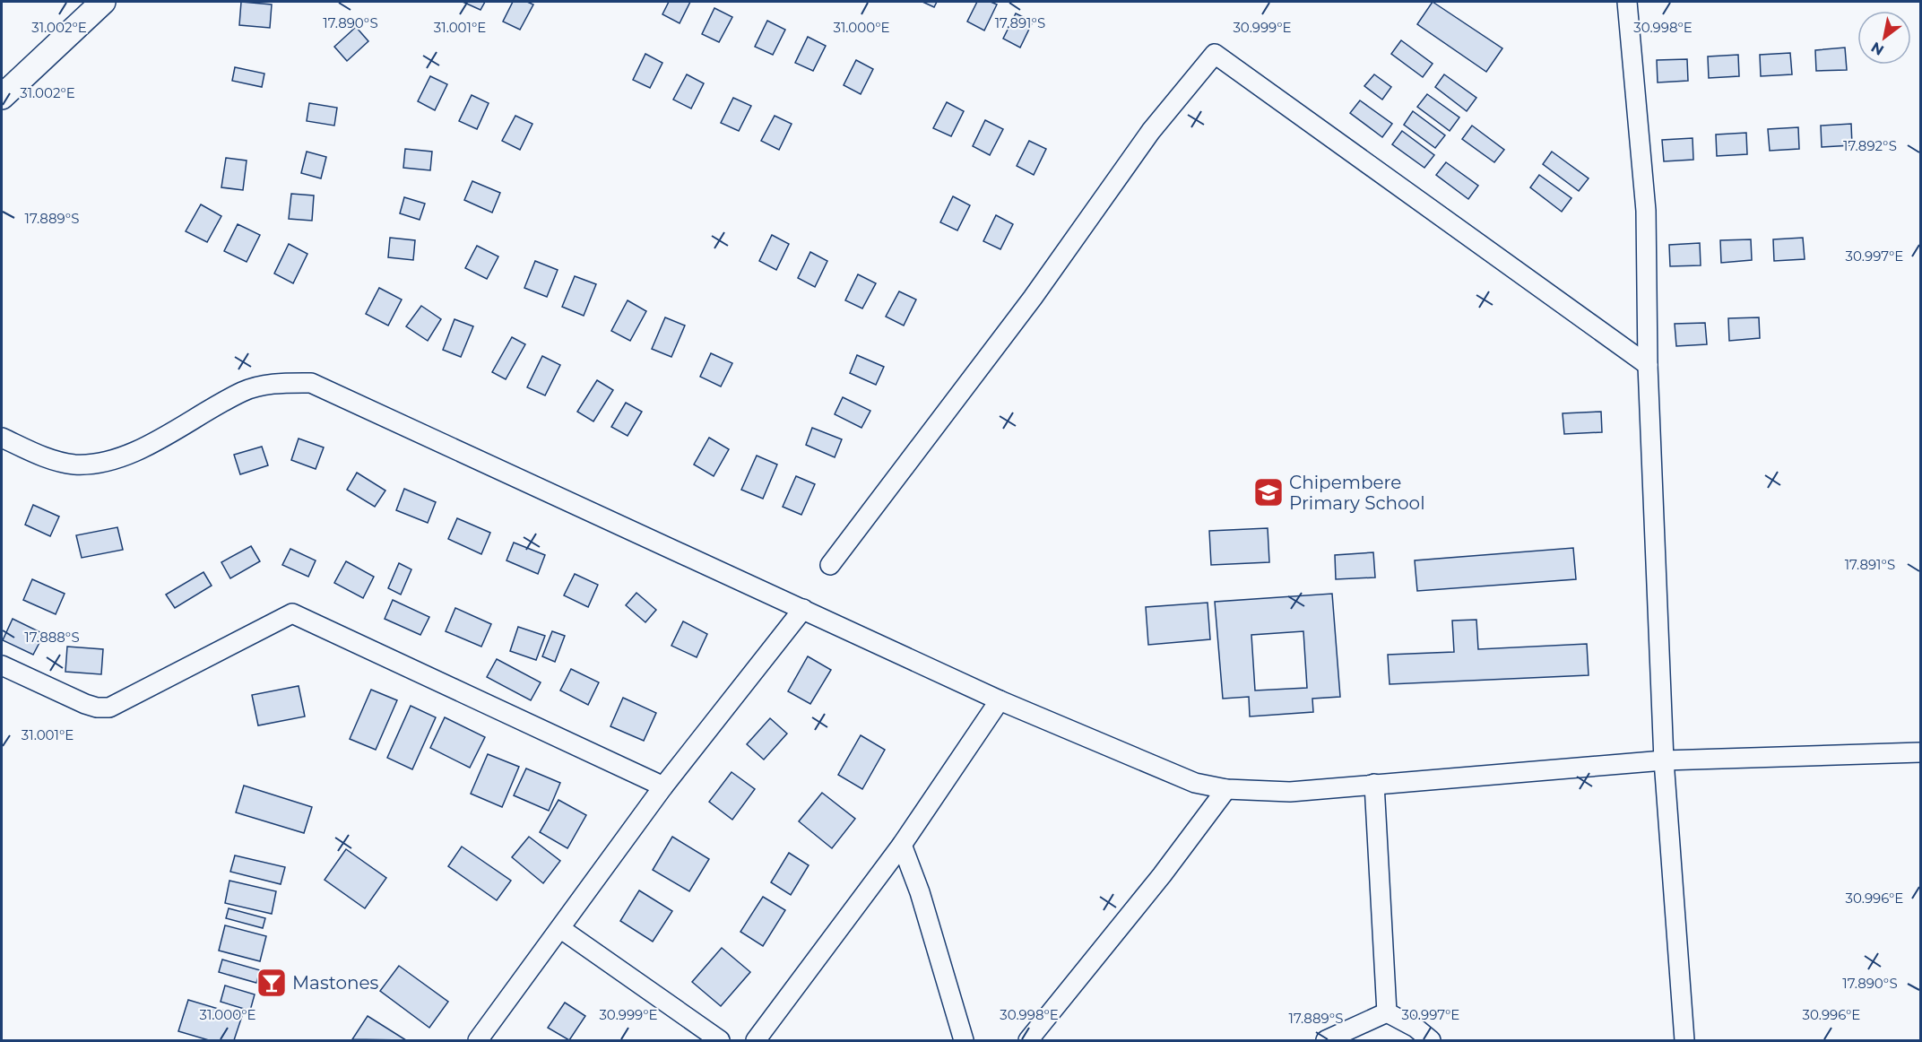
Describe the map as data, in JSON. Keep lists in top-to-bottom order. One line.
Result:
{"places":{"school or university":["Chipembere Primary School"],"bar":["Mastones"]},"north":"bottom left","coordinates":["17.891°S","17.890°S","31.002°E","31.001°E","31.000°E","30.999°E","30.998°E","17.892°S","17.889°S","30.997°E","17.888°S","30.996°E"]}
